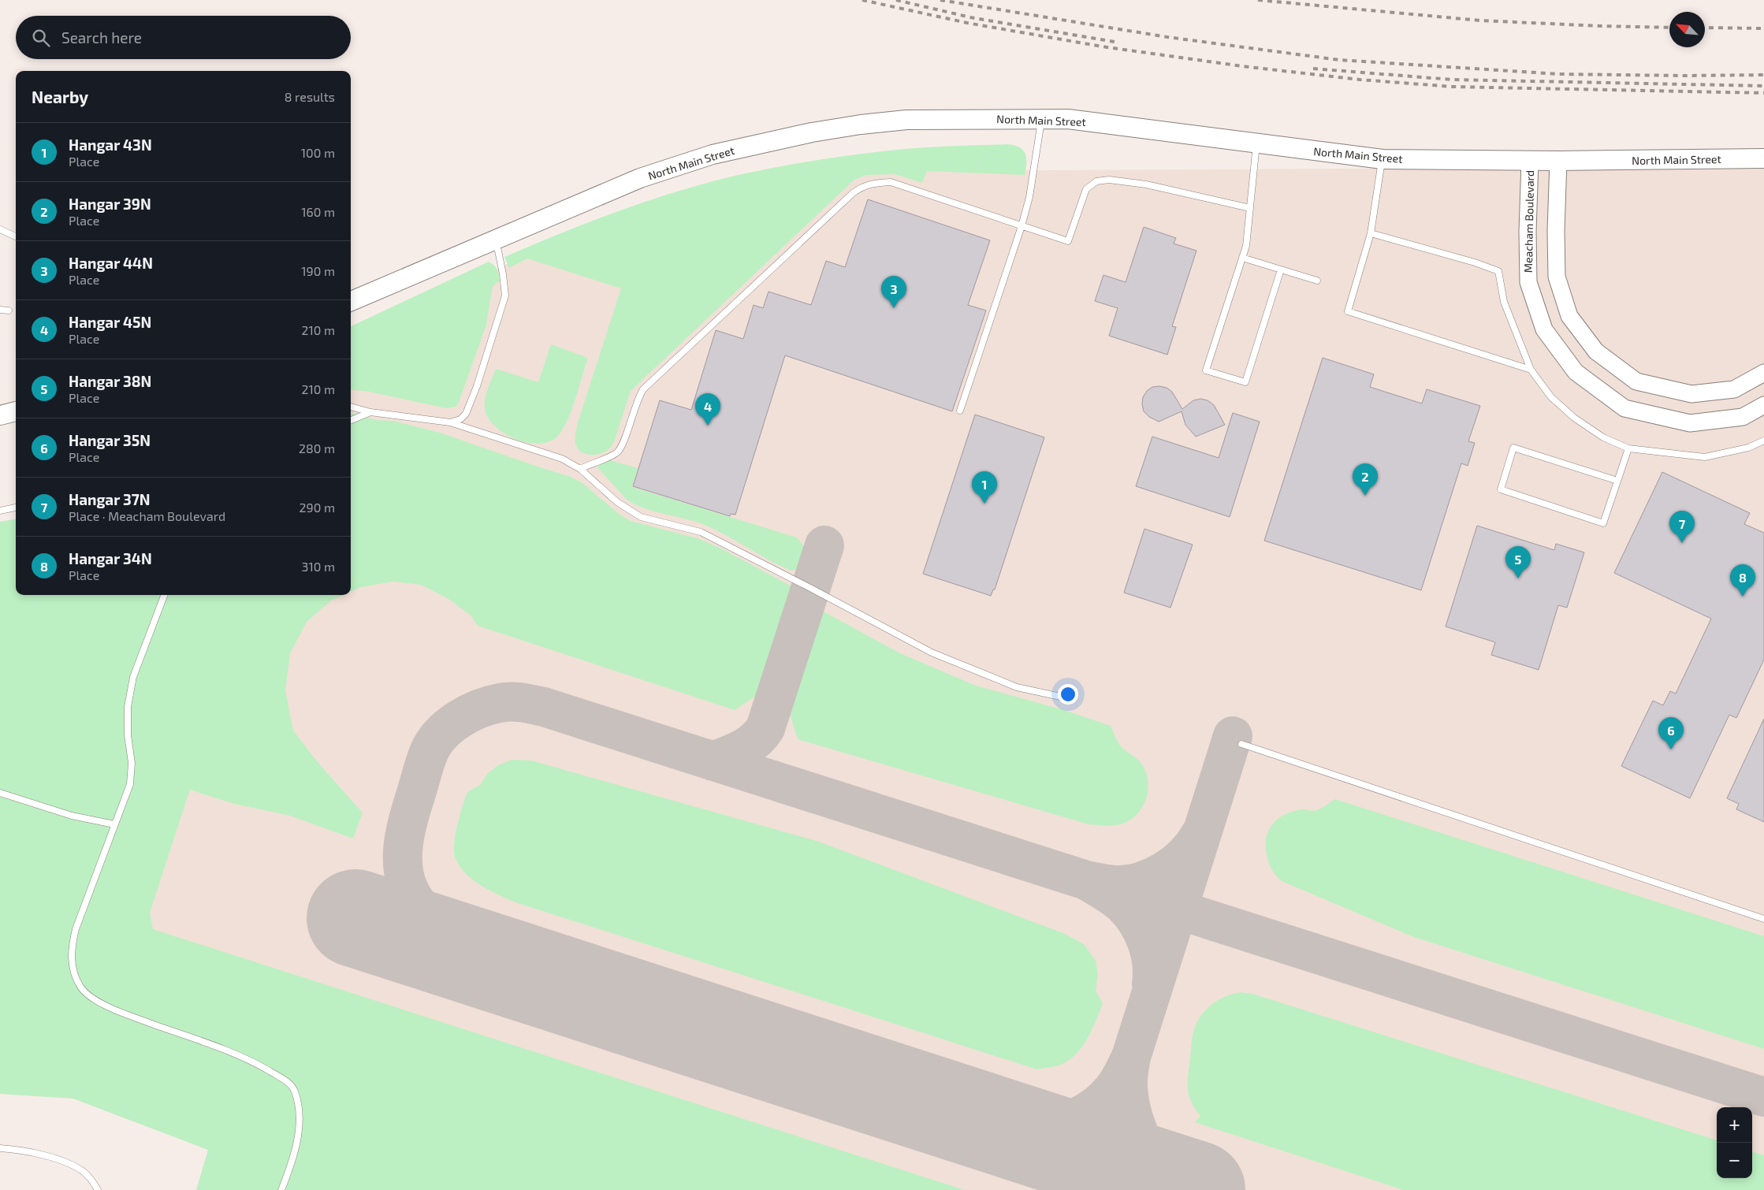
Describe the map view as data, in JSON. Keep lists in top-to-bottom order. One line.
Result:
{"streets":{"main road":["North Main Street","Meacham Boulevard"]},"crossings":[["North Main Street","Meacham Boulevard"]],"north":"top left","page":{"search":"Search here","heading":["Nearby","8 results"],"list":[{"mark":"1","name":"Hangar 43N","note":"Place","value":"100 m"},{"mark":"2","name":"Hangar 39N","note":"Place","value":"160 m"},{"mark":"3","name":"Hangar 44N","note":"Place","value":"190 m"},{"mark":"4","name":"Hangar 45N","note":"Place","value":"210 m"},{"mark":"5","name":"Hangar 38N","note":"Place","value":"210 m"},{"mark":"6","name":"Hangar 35N","note":"Place","value":"280 m"},{"mark":"7","name":"Hangar 37N","note":"Place · Meacham Boulevard","value":"290 m"},{"mark":"8","name":"Hangar 34N","note":"Place","value":"310 m"}],"pins":["3","4","2","1","7","5","8","6"],"map_buttons":["+","−"]}}
